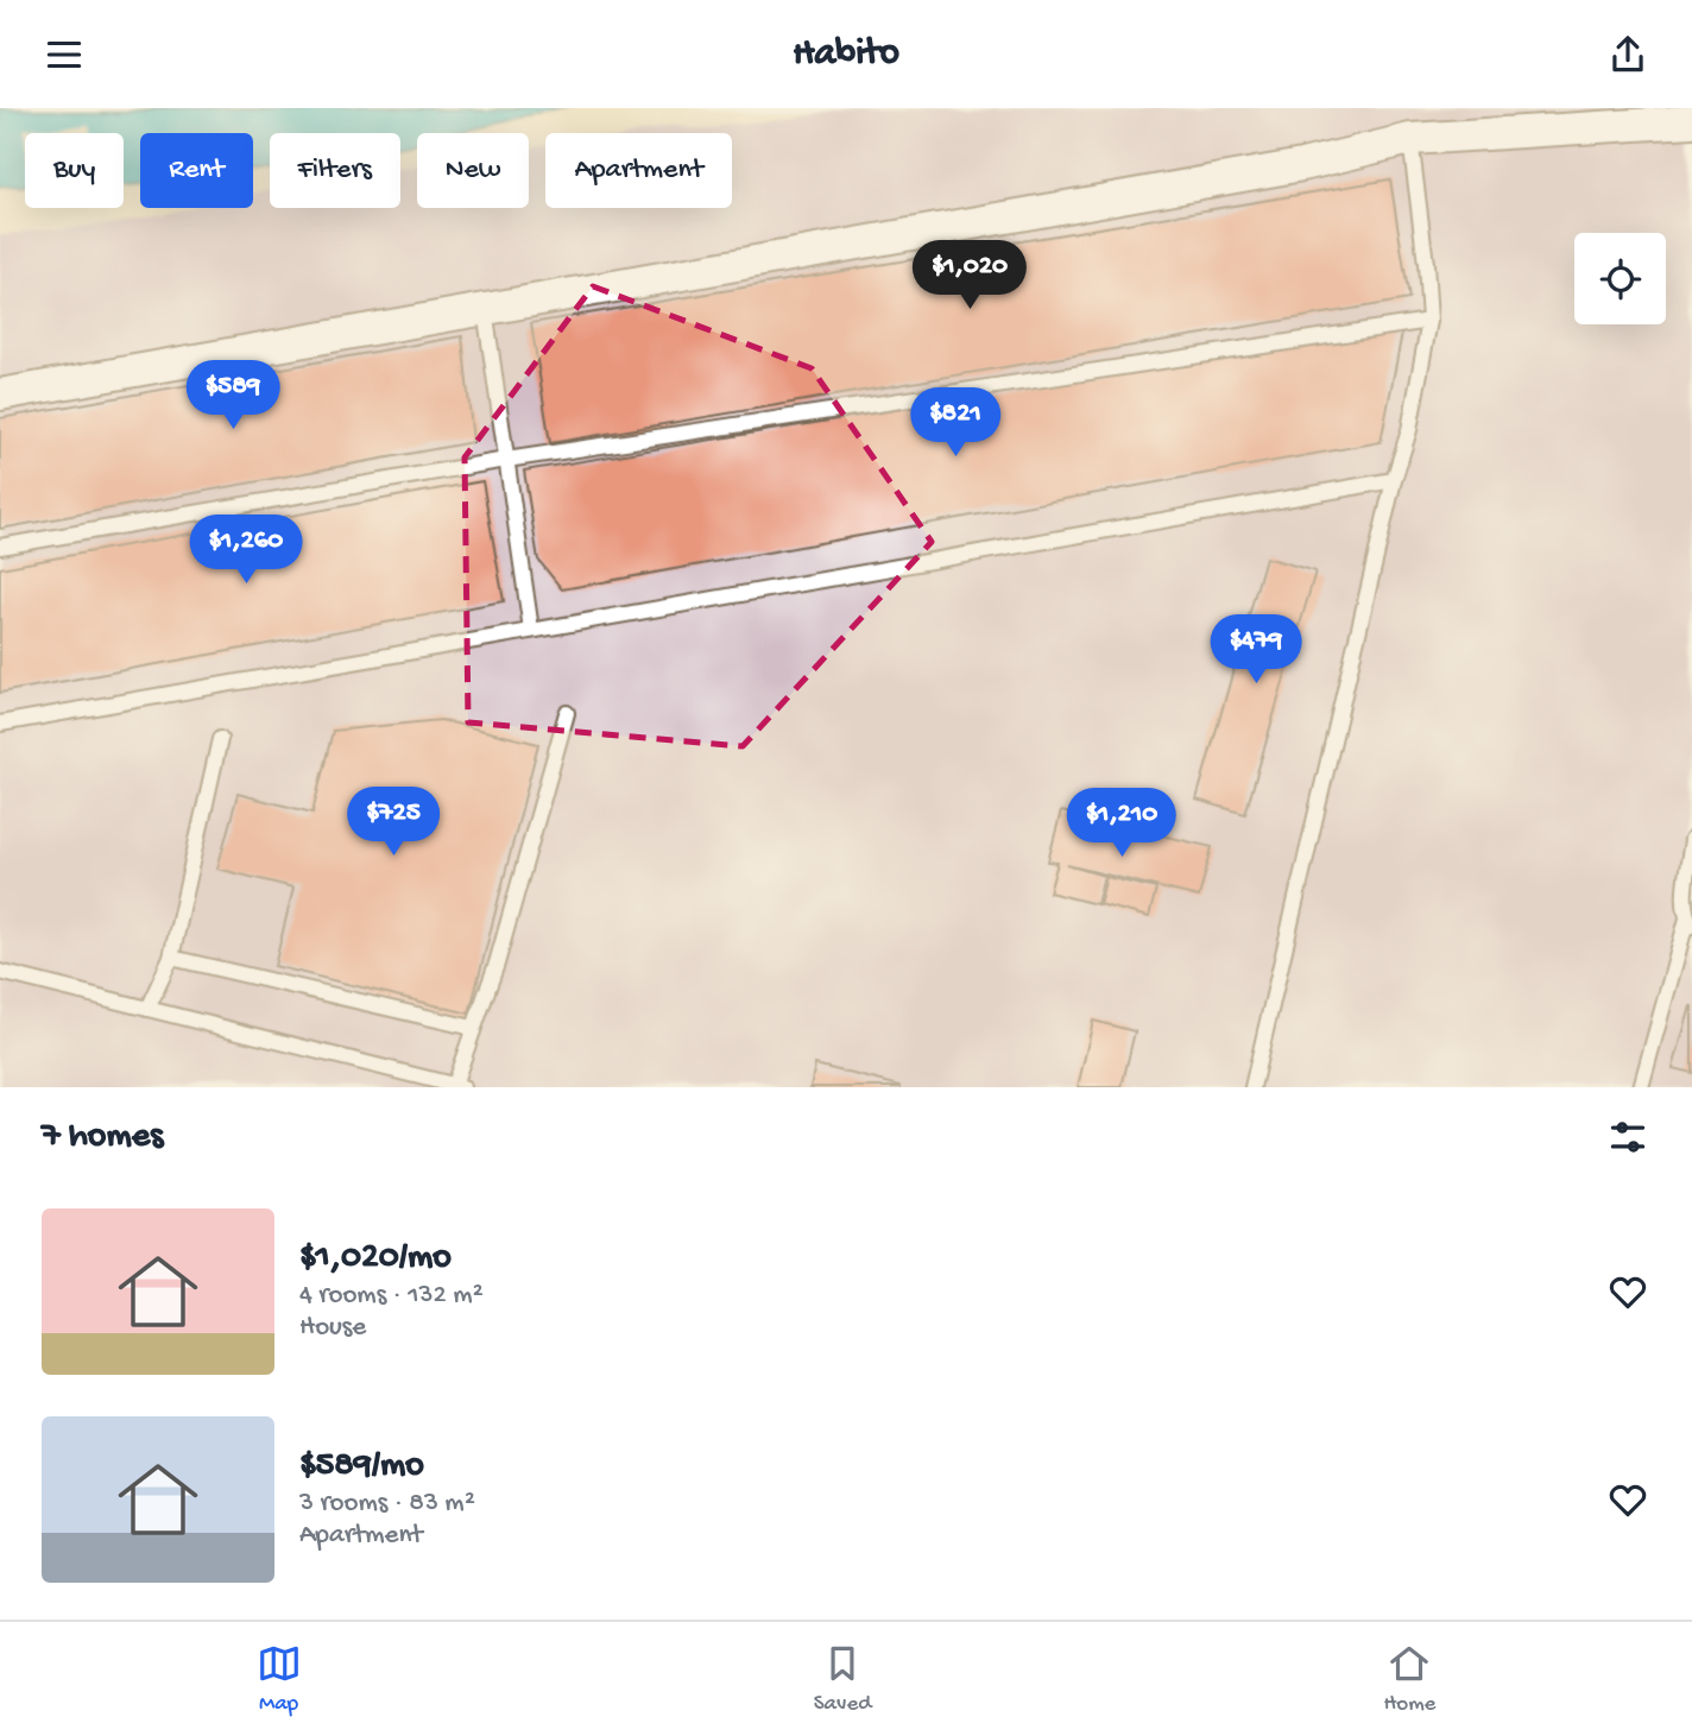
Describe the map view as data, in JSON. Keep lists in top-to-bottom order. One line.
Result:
{"page":{"header":"Habito","chip":["Buy","Rent","Filters","New","Apartment"],"price":["$1,020","$589","$821","$1,260","$479","$725","$1,210"],"heading":"7 homes","list":[{"name":"$1,020/mo","note":"4 rooms · 132 m² · House"},{"name":"$589/mo","note":"3 rooms · 83 m² · Apartment"}],"tabs":["Map","Saved","Home"]}}
